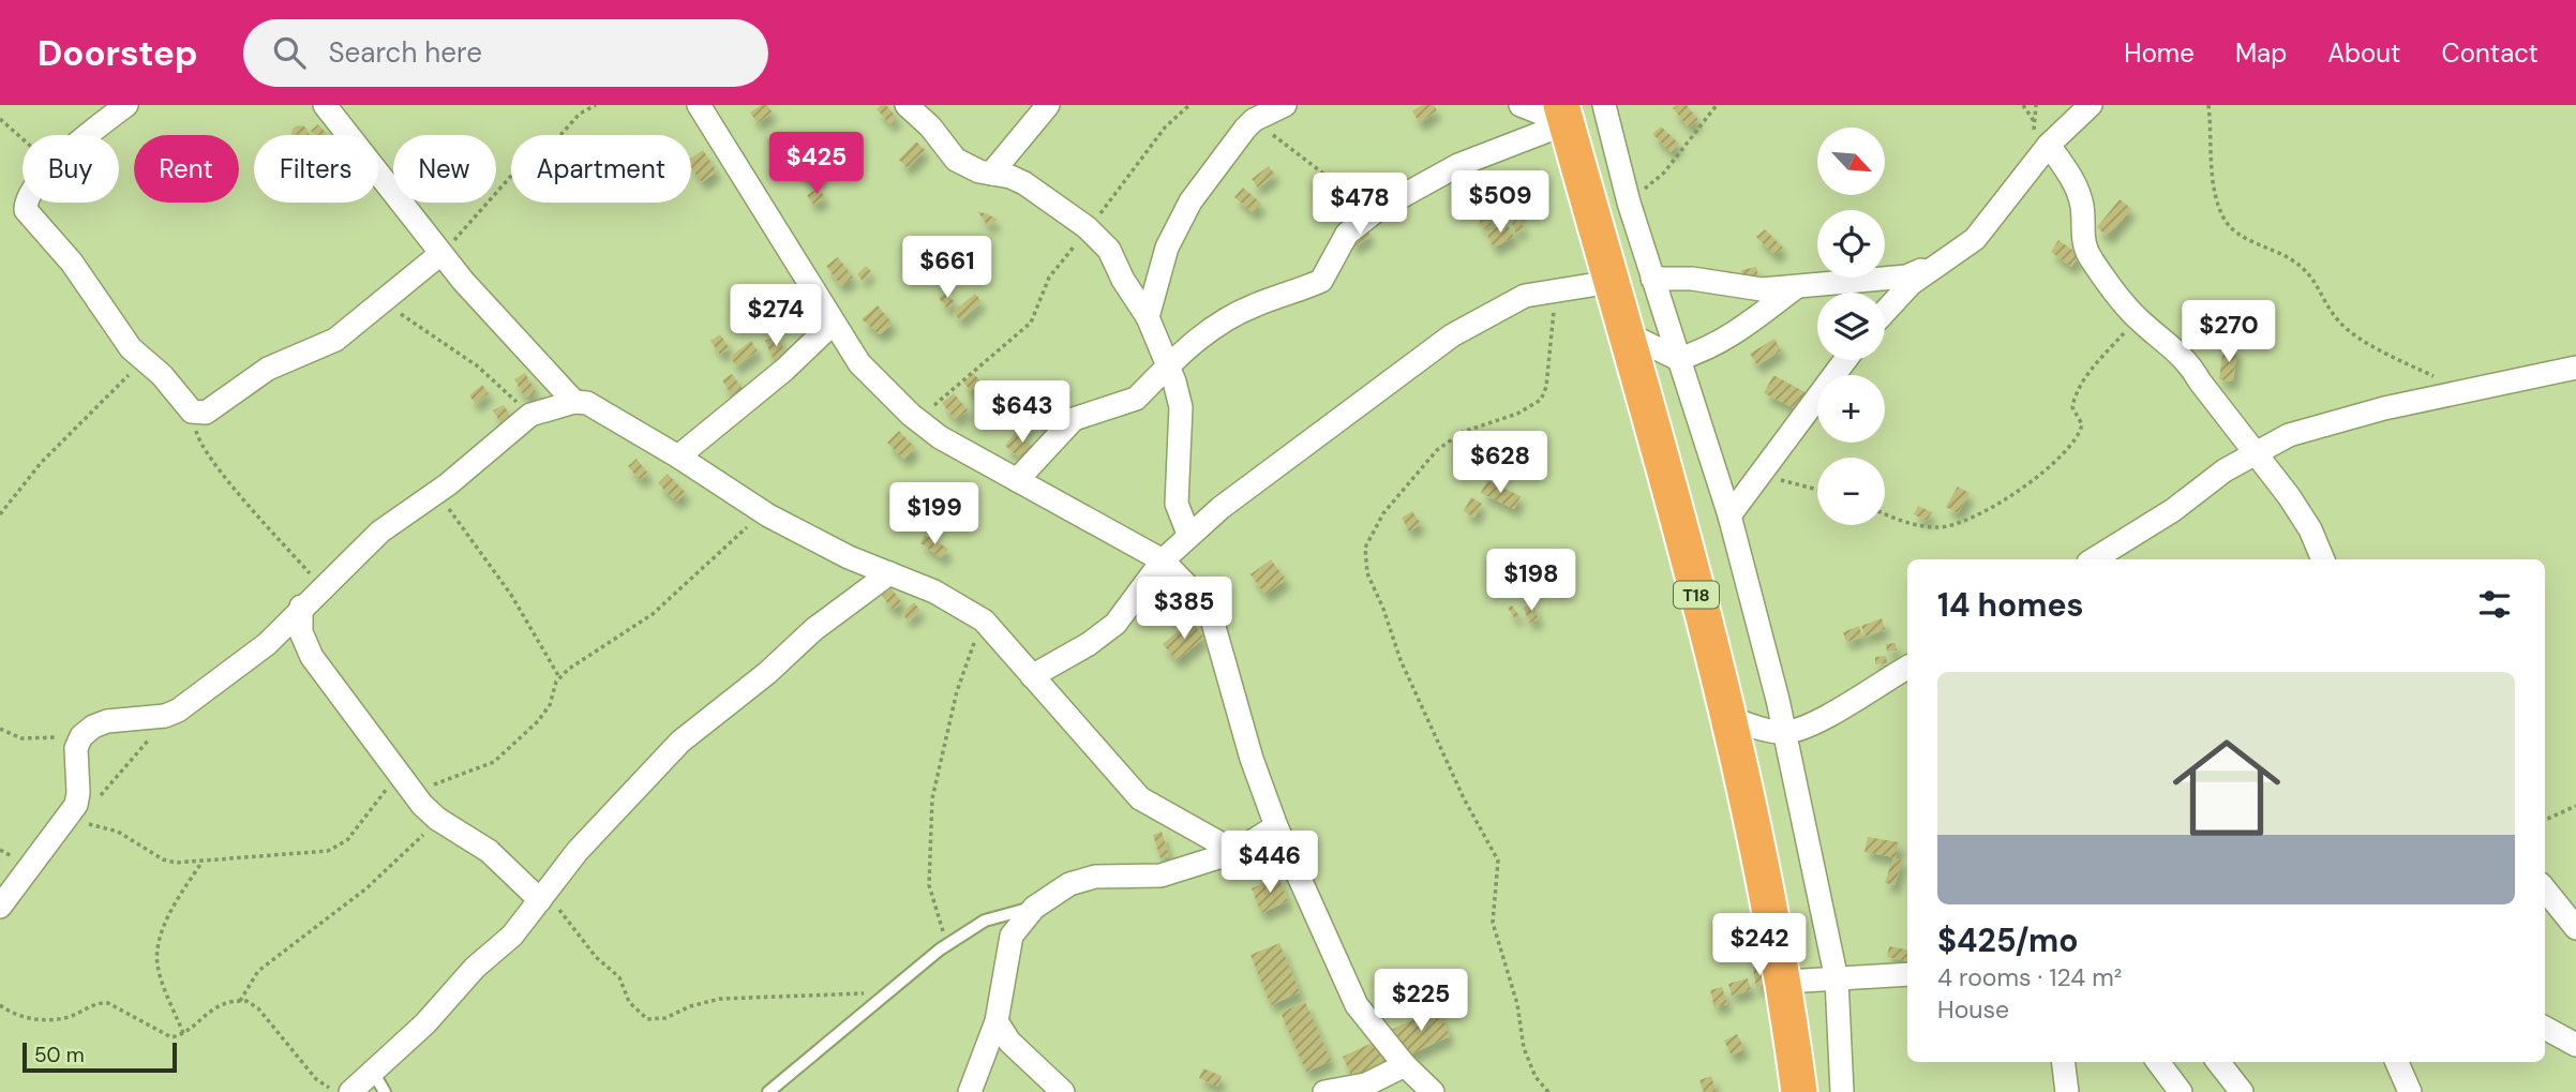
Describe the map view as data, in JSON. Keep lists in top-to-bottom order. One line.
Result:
{"streets":{"highway":["T18"]},"scale_bar":"50 m","north":"bottom right","page":{"header":"Doorstep","search":"Search here","nav":["Home","Map","About","Contact"],"map_buttons":["+","−"],"price":["$425","$509","$478","$661","$274","$270","$643","$628","$199","$198","$385","$446","$242","$225"],"chip":["Buy","Rent","Filters","New","Apartment"],"heading":"14 homes","list":[{"name":"$425/mo","note":"4 rooms · 124 m² · House"}],"scale":"50 m"}}
